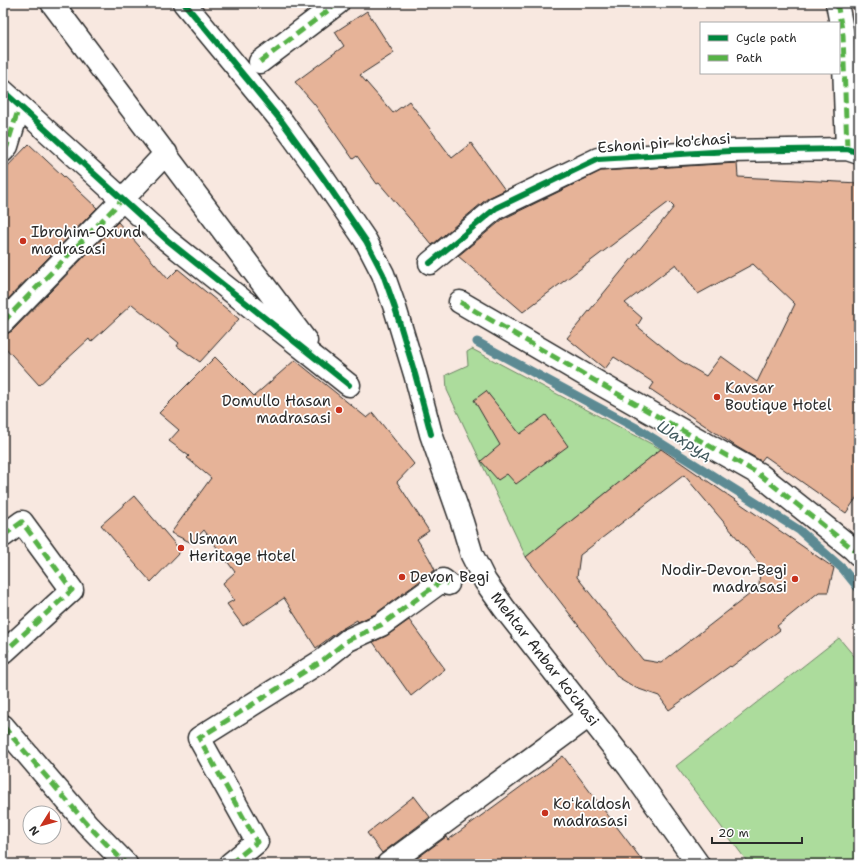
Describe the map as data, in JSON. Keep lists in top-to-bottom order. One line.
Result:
{"streets":{"street":["Eshoni pir ko'chasi","Mehtar Anbar ko'chasi"]},"water":["Шахруд"],"places":["Ibrohim-Oxund madrasasi","Kavsar Boutique Hotel","Domullo Hasan madrasasi","Usman Heritage Hotel","Devon Begi","Nodir-Devon-Begi madrasasi","Koʻkaldosh madrasasi"],"legend":["Cycle path","Path"],"scale_bar":"20 m","north":"bottom left"}
